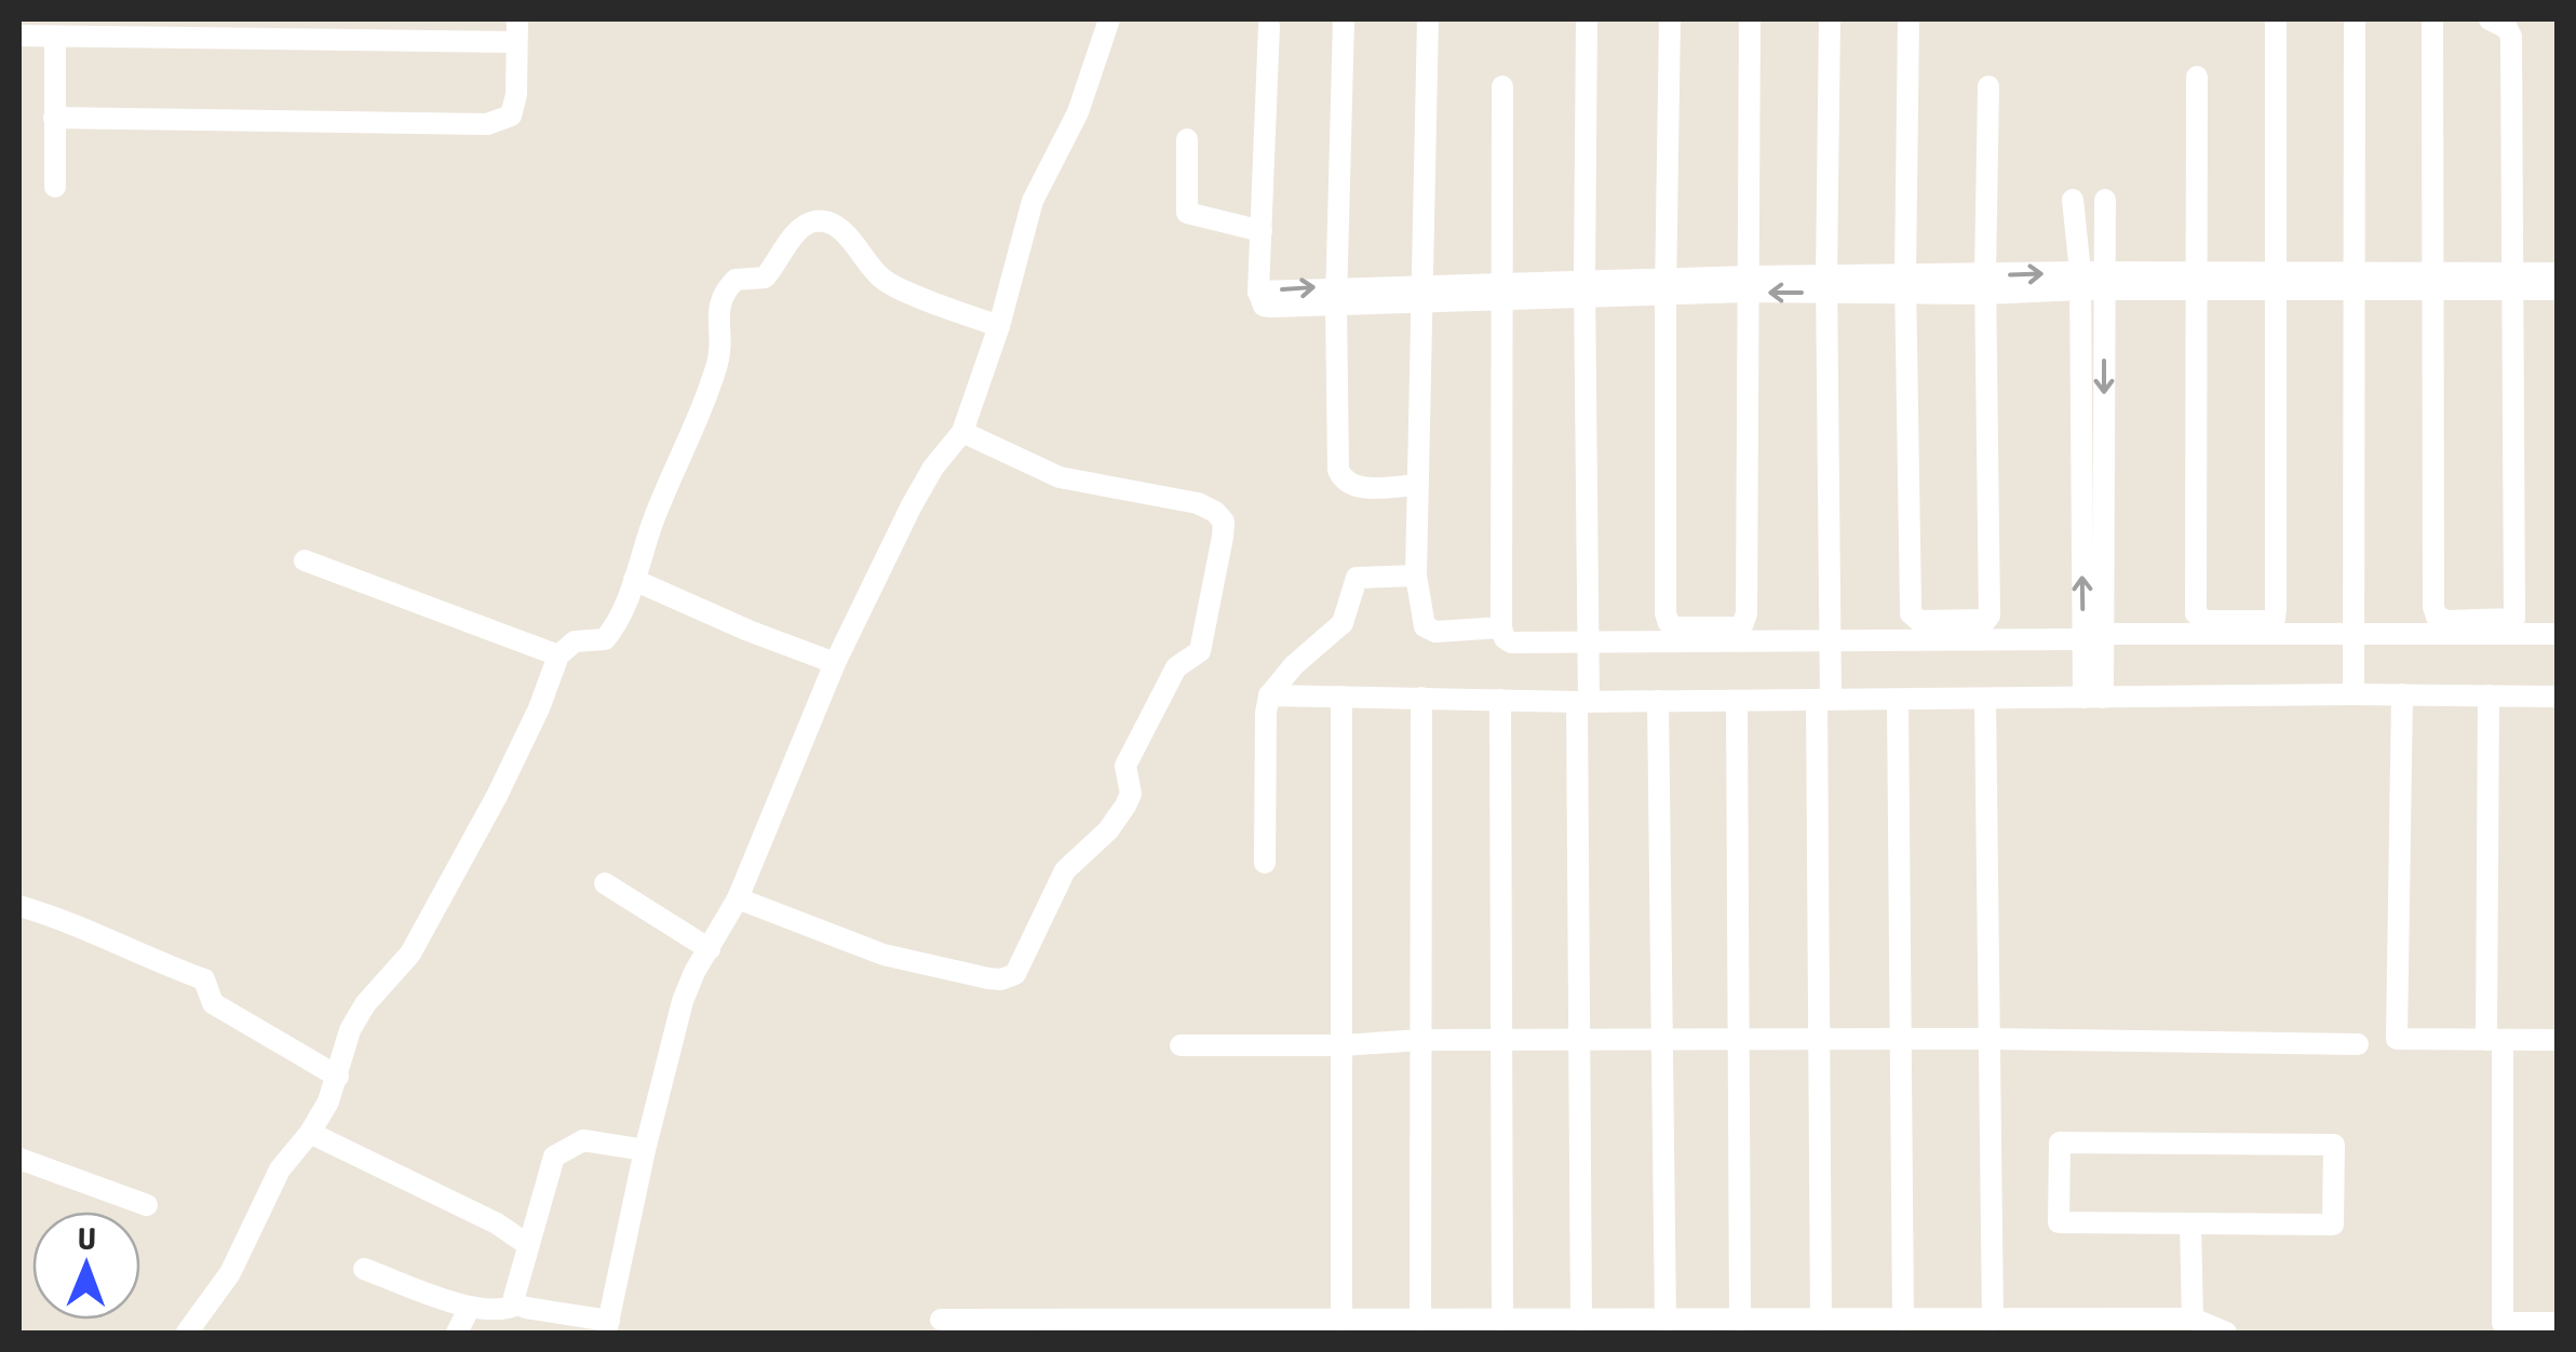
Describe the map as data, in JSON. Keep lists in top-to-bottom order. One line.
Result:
{"north":"top"}
